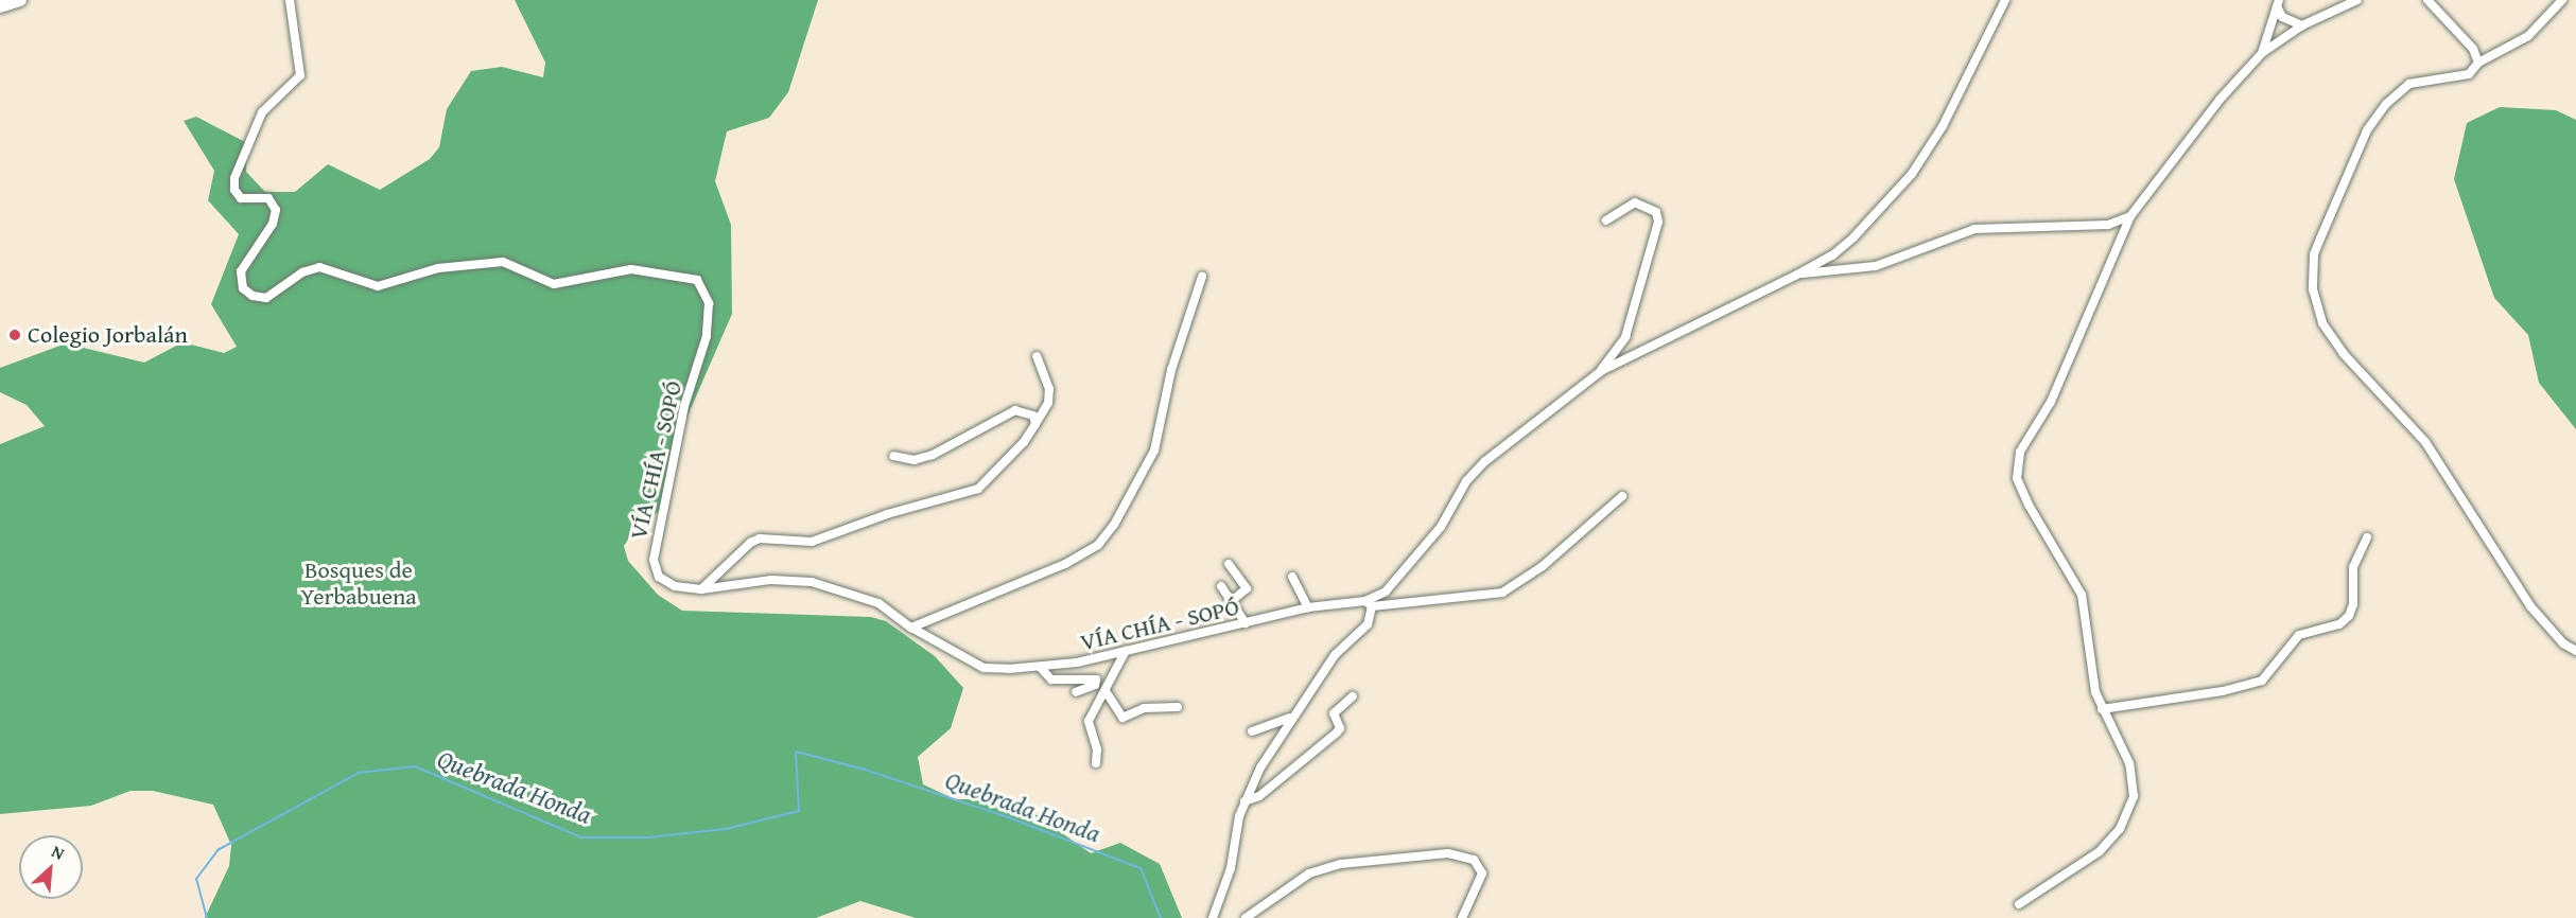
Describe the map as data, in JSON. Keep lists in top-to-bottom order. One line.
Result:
{"streets":{"street":["VÍA CHÍA - SOPÓ"]},"water":["Quebrada Honda"],"parks":["Bosques de Yerbabuena"],"places":["Colegio Jorbalán"],"north":"top right"}
